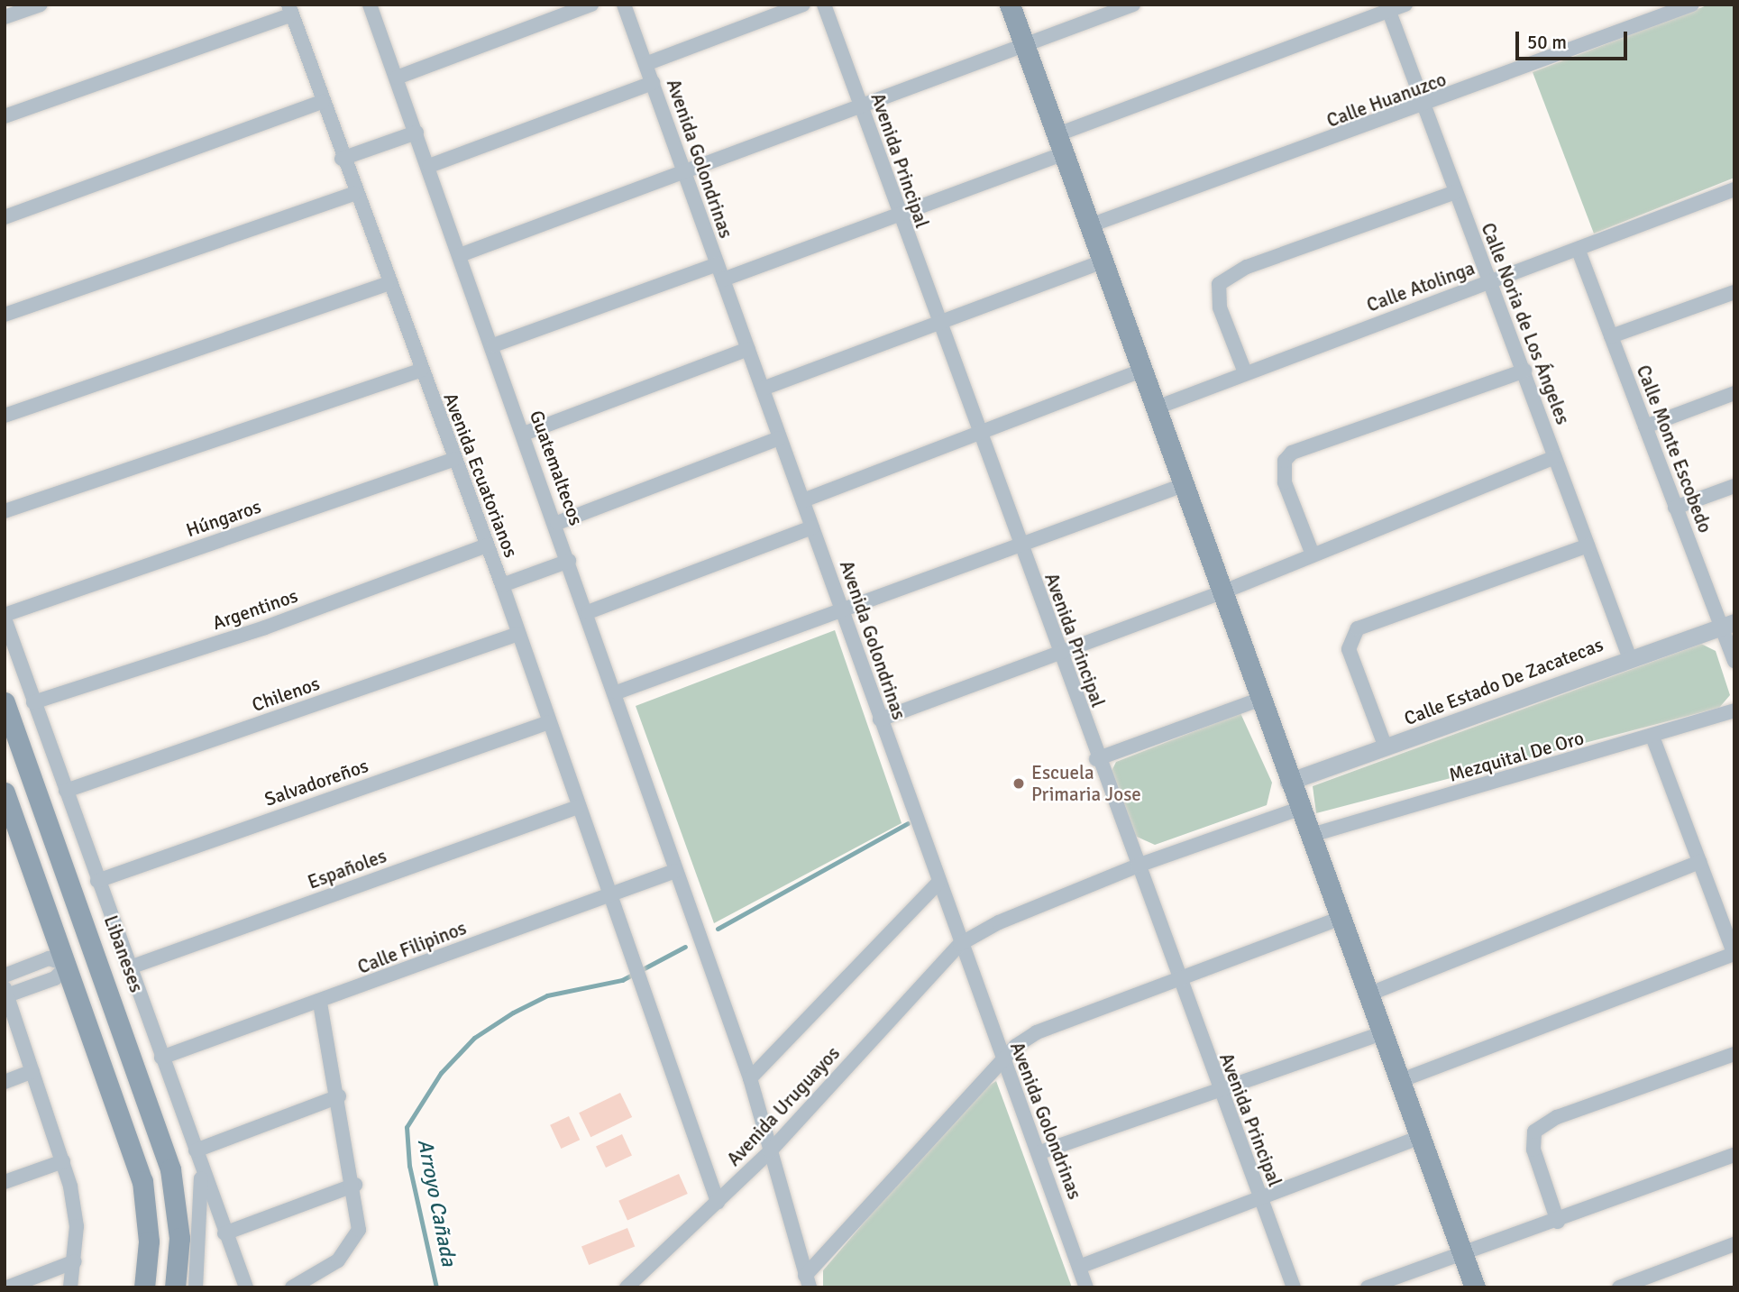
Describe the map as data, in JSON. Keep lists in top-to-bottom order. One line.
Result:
{"streets":{"main road":["Libaneses"],"street":["Calle Huanuzco","Avenida Golondrinas","Avenida Principal","Calle Atolinga","Calle Noria de Los Ángeles","Calle Monte Escobedo","Guatemaltecos","Avenida Ecuatorianos","Húngaros","Argentinos","Calle Estado De Zacatecas","Chilenos","Mezquital De Oro","Salvadoreños","Españoles","Calle Filipinos","Avenida Uruguayos"]},"crossings":[["Calle Huanuzco","Calle Noria de Los Ángeles"],["Avenida Golondrinas","Avenida Uruguayos"],["Calle Atolinga","Calle Noria de Los Ángeles"],["Calle Atolinga","Calle Monte Escobedo"],["Calle Noria de Los Ángeles","Calle Estado De Zacatecas"],["Calle Monte Escobedo","Calle Estado De Zacatecas"],["Guatemaltecos","Calle Filipinos"],["Guatemaltecos","Avenida Uruguayos"],["Avenida Ecuatorianos","Húngaros"],["Avenida Ecuatorianos","Argentinos"],["Avenida Ecuatorianos","Chilenos"],["Avenida Ecuatorianos","Salvadoreños"],["Avenida Ecuatorianos","Españoles"],["Avenida Ecuatorianos","Calle Filipinos"],["Avenida Ecuatorianos","Avenida Uruguayos"],["Húngaros","Libaneses"],["Argentinos","Libaneses"],["Chilenos","Libaneses"],["Salvadoreños","Libaneses"],["Españoles","Libaneses"],["Calle Filipinos","Libaneses"]],"water":["Arroyo Cañada"],"places":["Escuela Primaria Jose"],"scale_bar":"50 m"}
